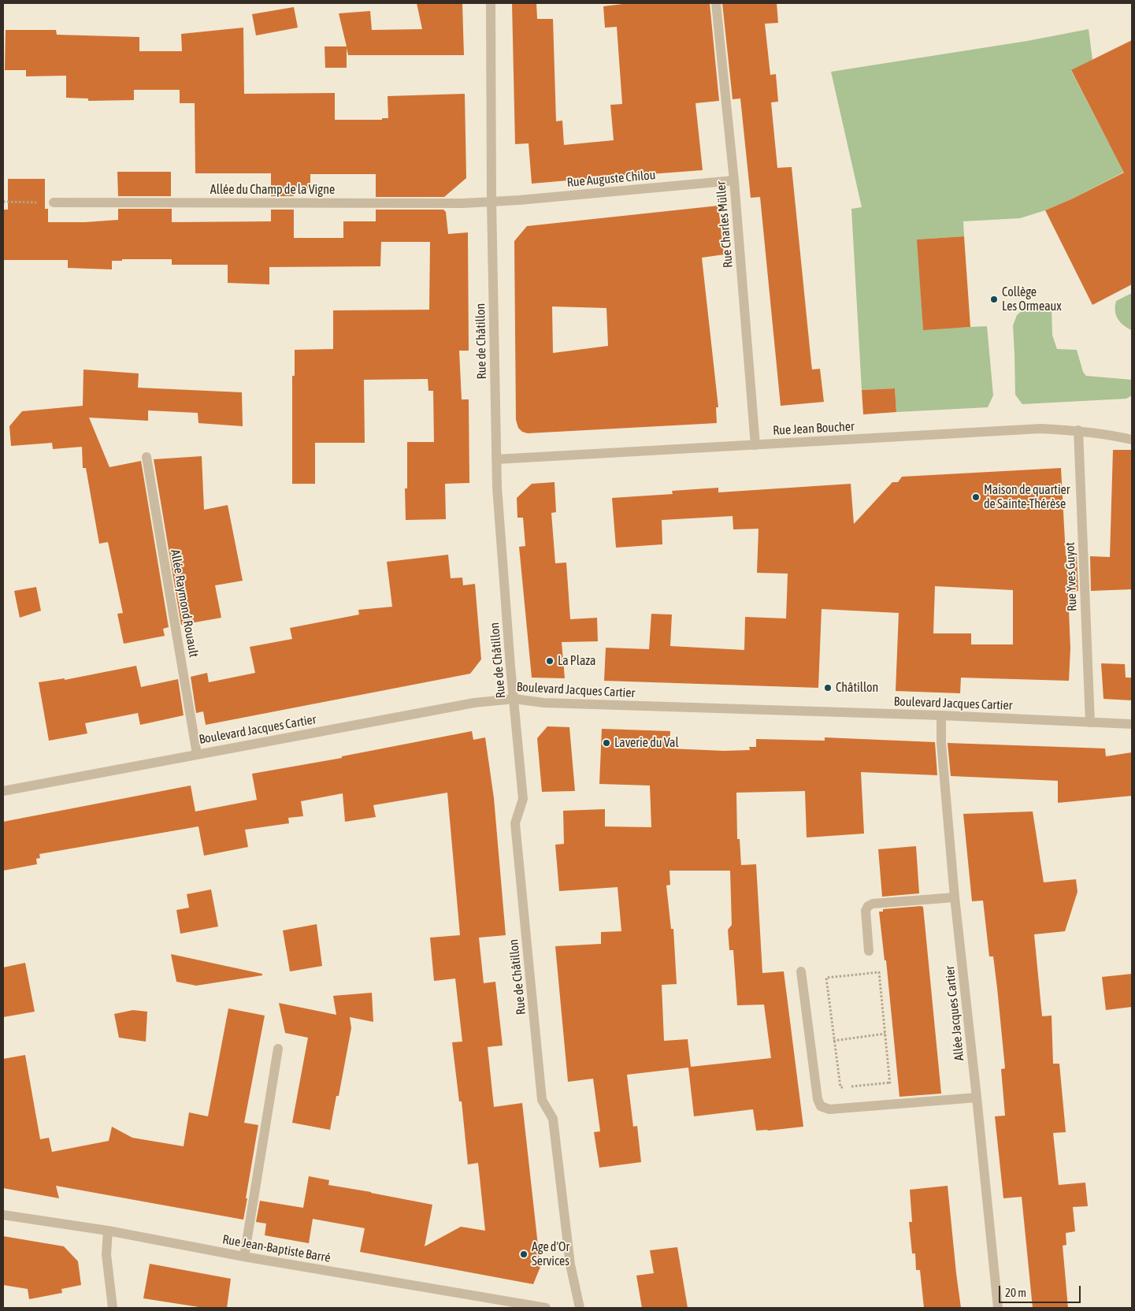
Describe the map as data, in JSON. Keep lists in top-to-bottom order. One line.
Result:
{"streets":{"street":["Rue Auguste Chilou","Allée du Champ de la Vigne","Rue Charles Müller","Rue de Châtillon","Rue Jean Boucher","Rue Yves Guyot","Allée Raymond Rouault","Boulevard Jacques Cartier","Allée Jacques Cartier","Rue Jean-Baptiste Barré"]},"crossings":[["Rue Auguste Chilou","Allée du Champ de la Vigne"],["Rue Auguste Chilou","Rue Charles Müller"],["Rue Auguste Chilou","Rue de Châtillon"],["Allée du Champ de la Vigne","Rue de Châtillon"],["Rue Charles Müller","Rue Jean Boucher"],["Rue de Châtillon","Rue Jean Boucher"],["Rue de Châtillon","Boulevard Jacques Cartier"],["Rue Jean Boucher","Rue Yves Guyot"],["Rue Yves Guyot","Boulevard Jacques Cartier"],["Allée Raymond Rouault","Boulevard Jacques Cartier"],["Boulevard Jacques Cartier","Allée Jacques Cartier"]],"places":["Collège Les Ormeaux","Maison de quartier de Sainte-Thérèse","La Plaza","Châtillon","Laverie du Val","Age d'Or Services"],"scale_bar":"20 m"}
